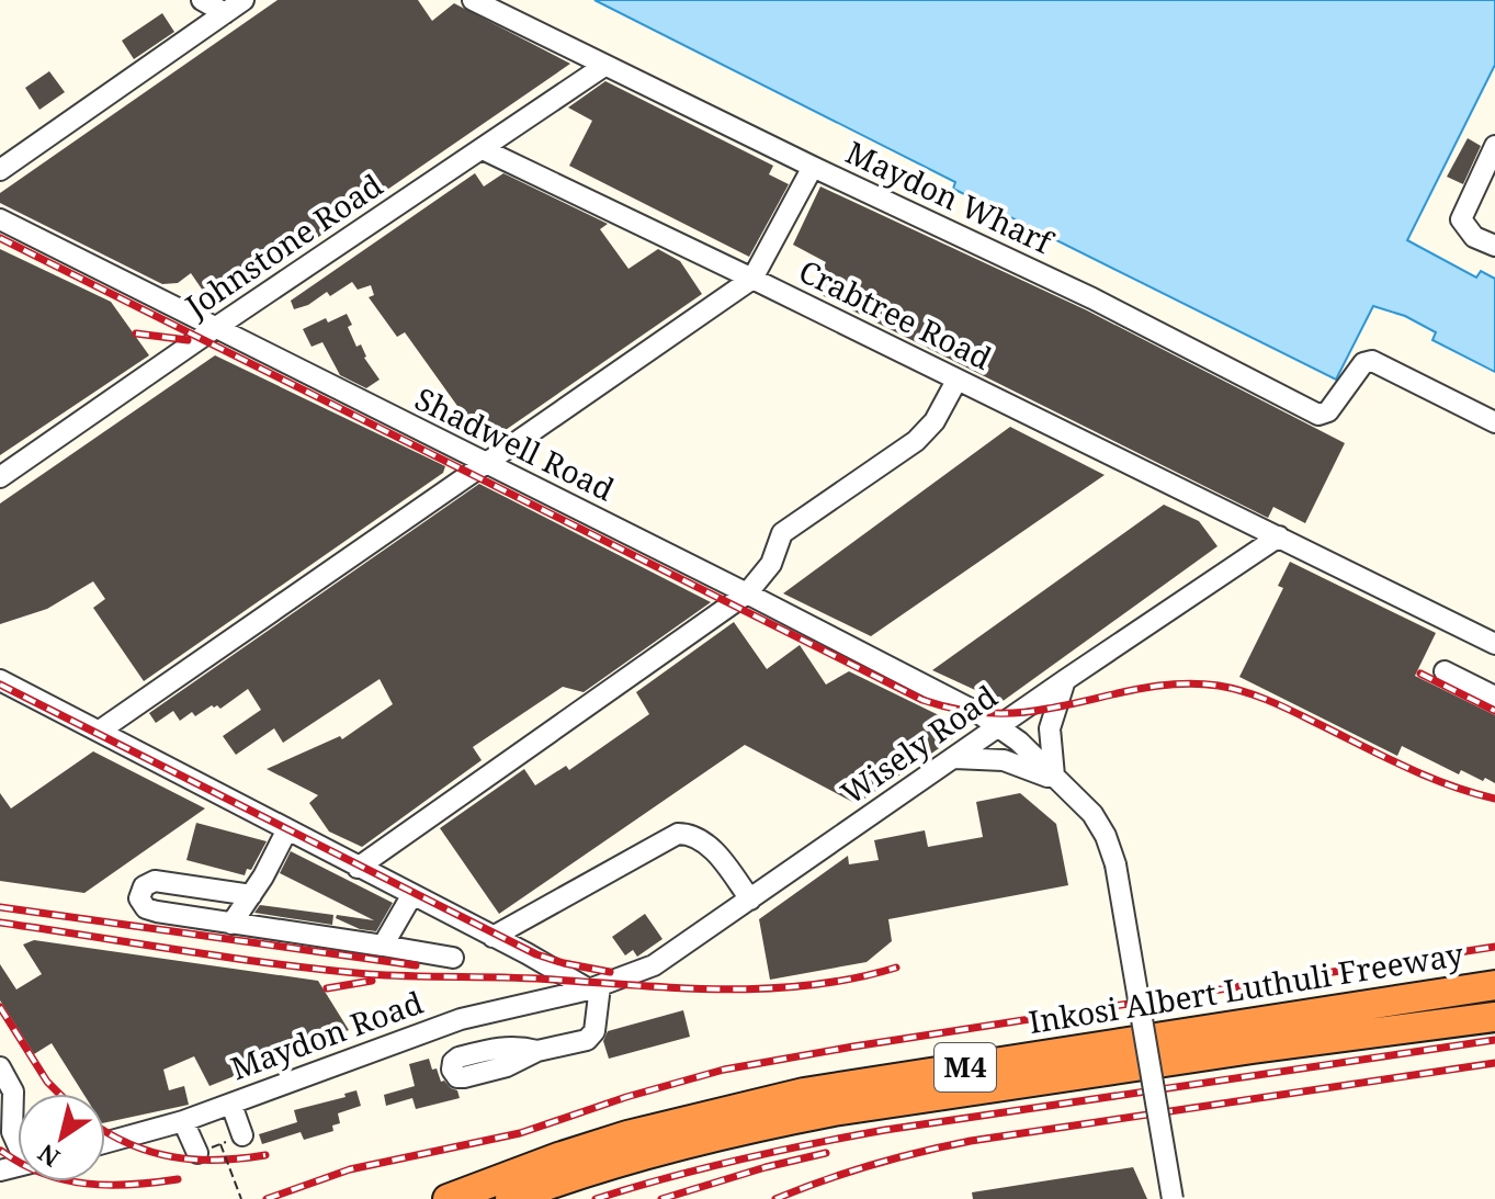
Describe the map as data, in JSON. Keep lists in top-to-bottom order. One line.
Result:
{"streets":{"highway":["Inkosi Albert Luthuli Freeway","M4"],"street":["Maydon Wharf","Johnstone Road","Crabtree Road","Shadwell Road","Wisely Road","Maydon Road"]},"crossings":[["Maydon Wharf","Johnstone Road"],["Johnstone Road","Crabtree Road"],["Johnstone Road","Shadwell Road"],["Crabtree Road","Wisely Road"],["Shadwell Road","Wisely Road"],["Wisely Road","Maydon Road"]],"north":"bottom left"}
